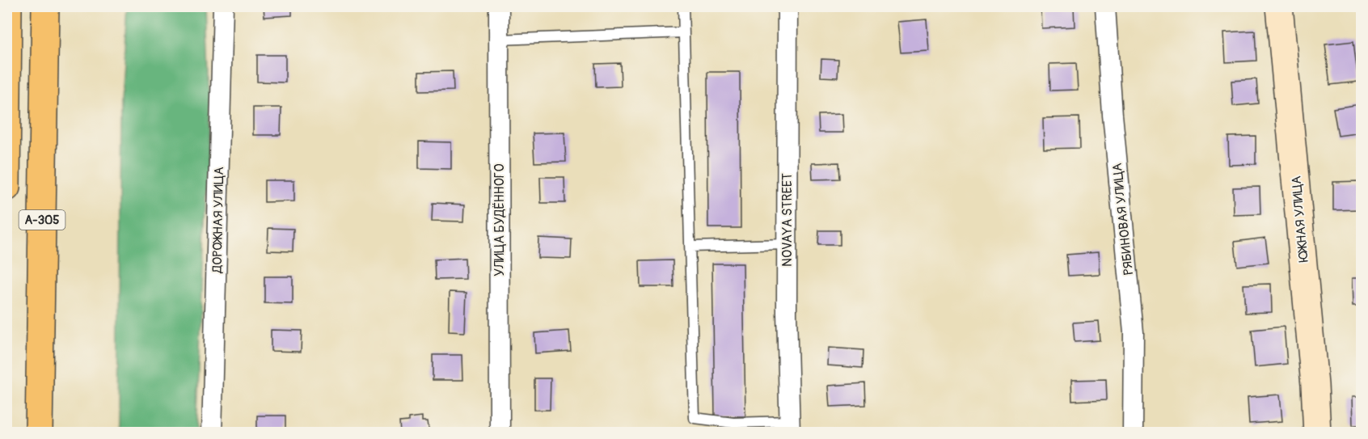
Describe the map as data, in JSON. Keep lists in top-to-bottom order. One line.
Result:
{"streets":{"highway":["А-305"],"street":["РЯБИНОВАЯ УЛИЦА","ЮЖНАЯ УЛИЦА","ДОРОЖНАЯ УЛИЦА","УЛИЦА БУДЁННОГО","NOVAYA STREET"]}}
